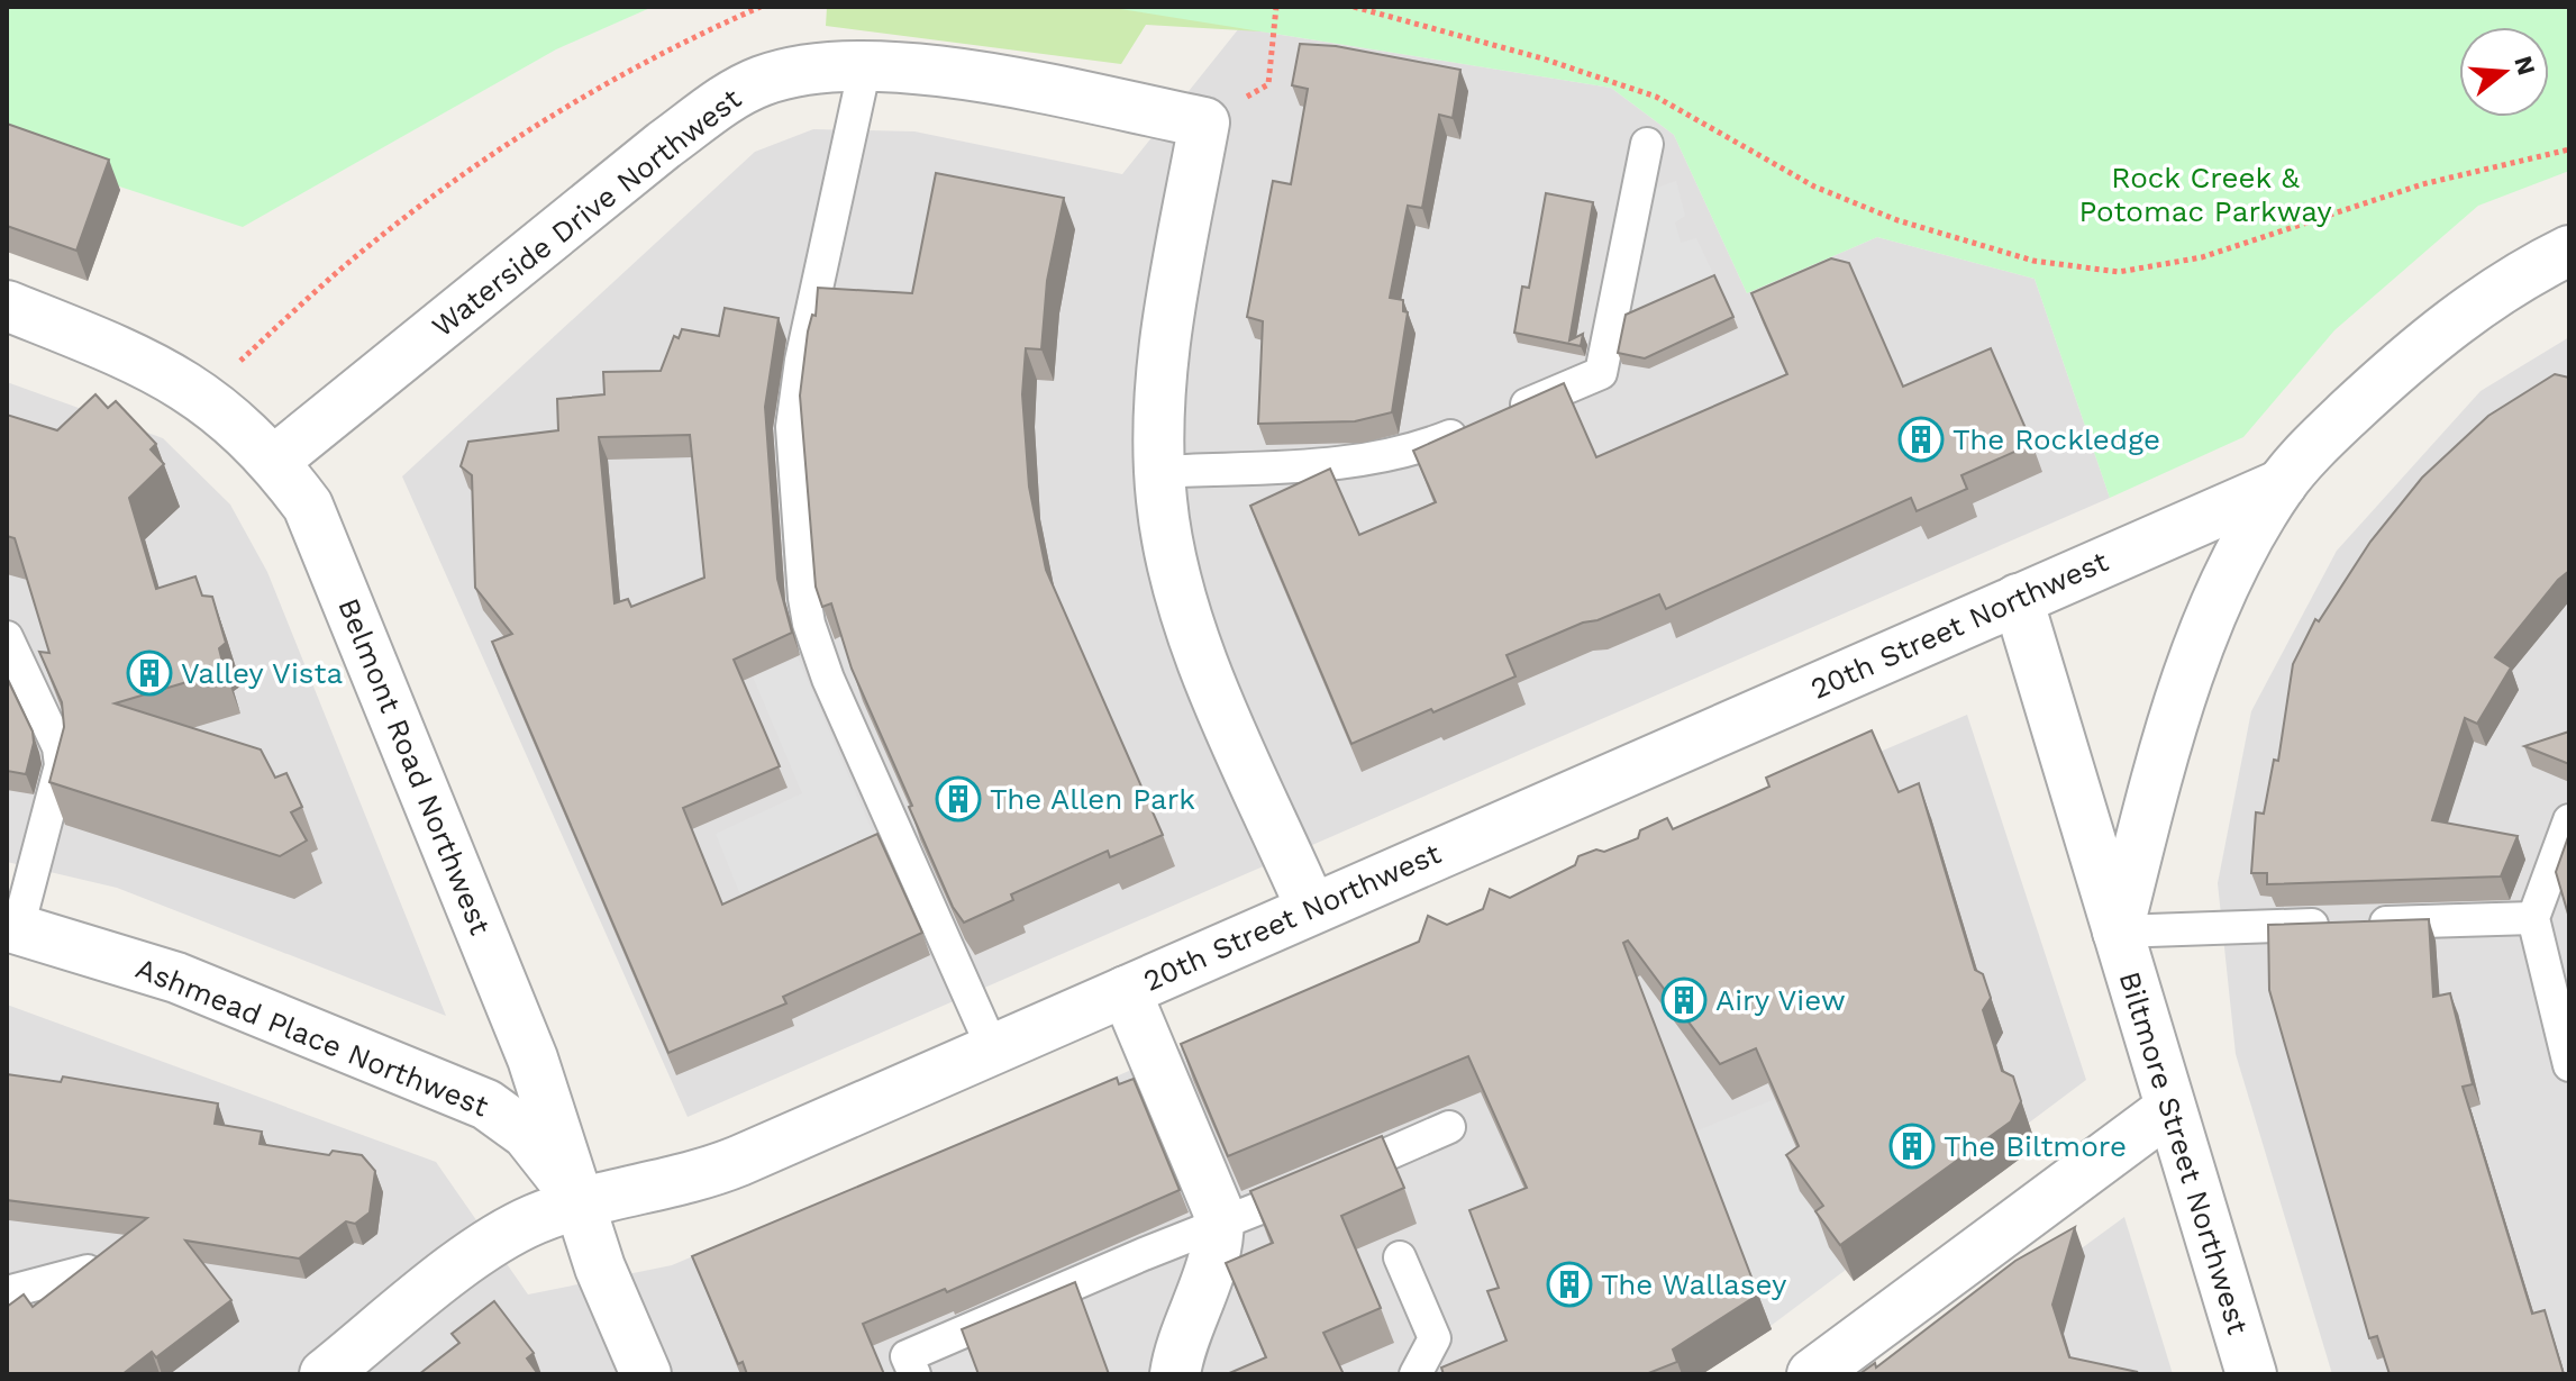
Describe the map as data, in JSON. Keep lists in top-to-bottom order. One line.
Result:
{"streets":{"street":["Waterside Drive Northwest","20th Street Northwest","Belmont Road Northwest","Ashmead Place Northwest","Biltmore Street Northwest"]},"crossings":[["Waterside Drive Northwest","Belmont Road Northwest"],["20th Street Northwest","Belmont Road Northwest"],["20th Street Northwest","Ashmead Place Northwest"],["20th Street Northwest","Biltmore Street Northwest"],["Belmont Road Northwest","Ashmead Place Northwest"]],"parks":["Rock Creek & Potomac Parkway"],"places":{"building":["The Rockledge","Valley Vista","The Allen Park","Airy View","The Biltmore","The Wallasey"]},"north":"right"}
